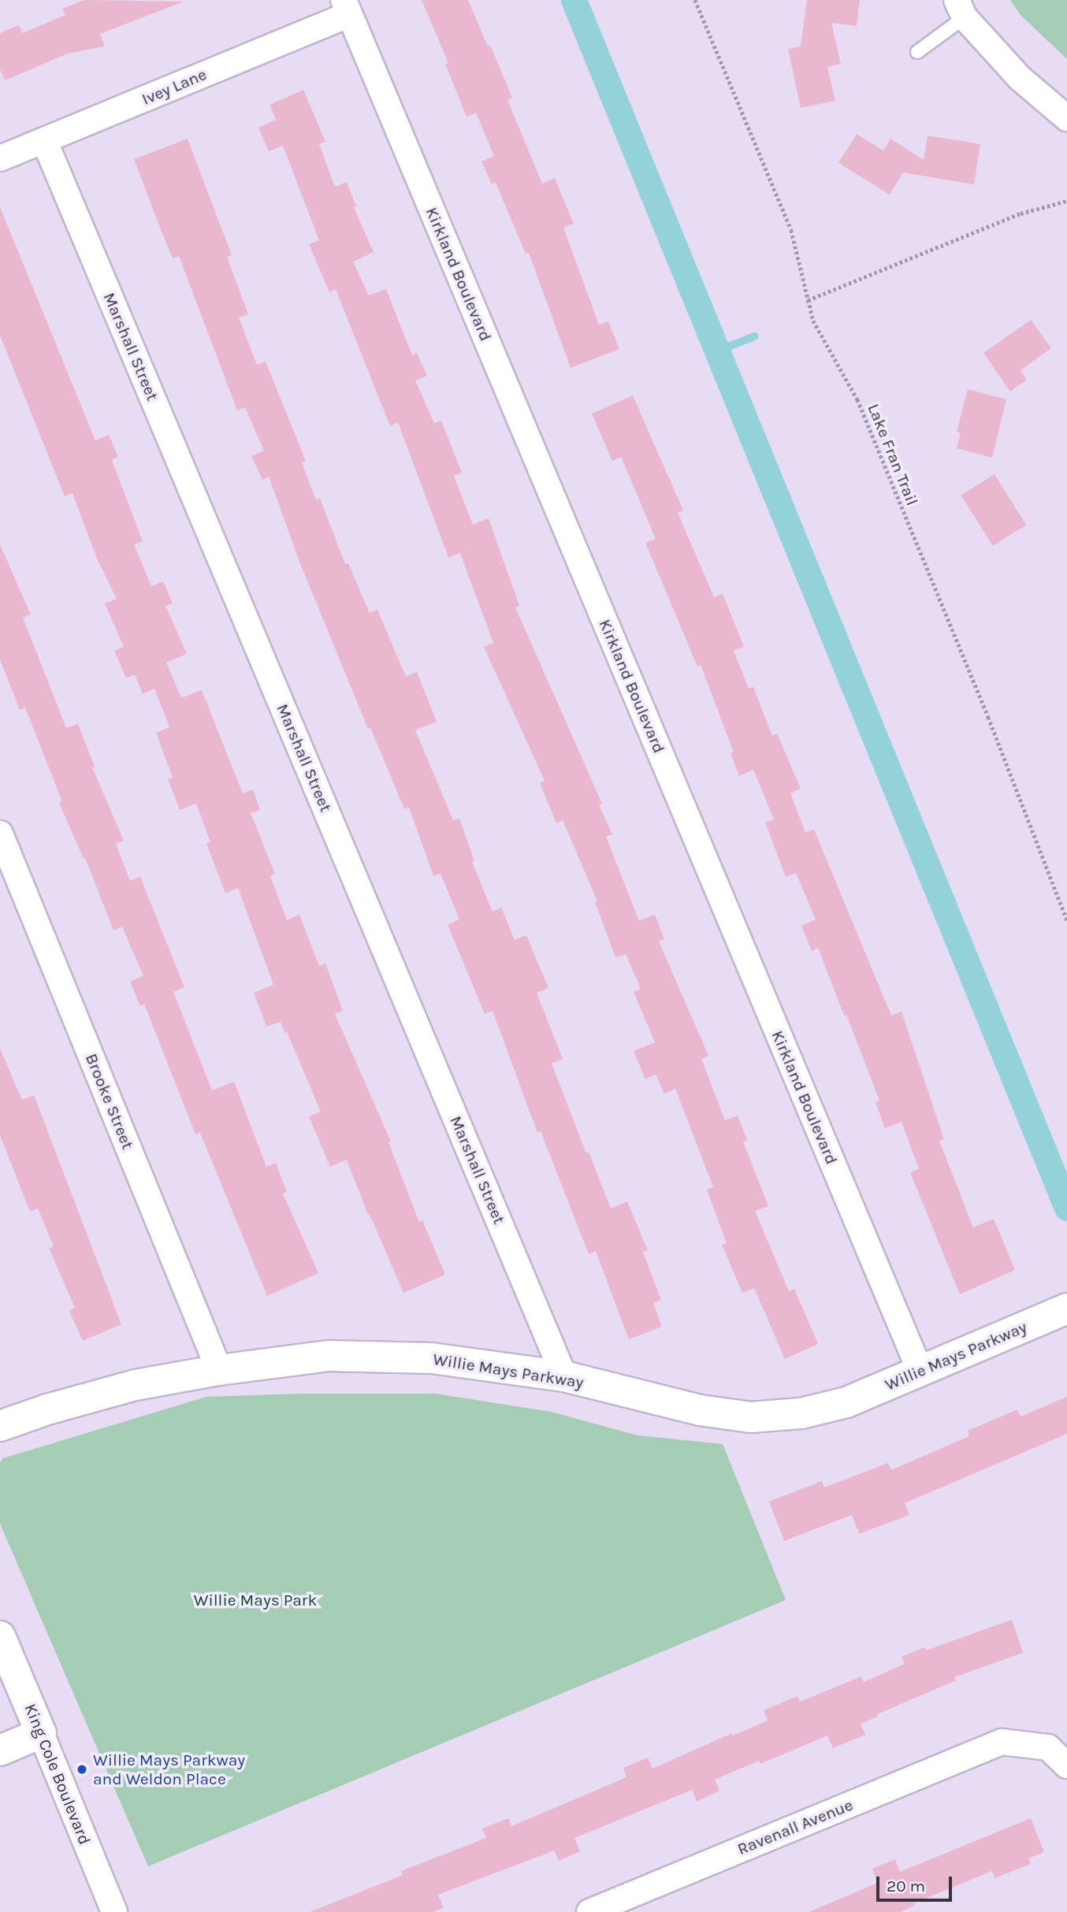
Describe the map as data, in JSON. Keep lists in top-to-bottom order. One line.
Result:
{"streets":{"street":["Ivey Lane","Kirkland Boulevard","Marshall Street","Brooke Street","Willie Mays Parkway","King Cole Boulevard","Ravenall Avenue"],"path":["Lake Fran Trail"]},"crossings":[["Ivey Lane","Kirkland Boulevard"],["Ivey Lane","Marshall Street"],["Kirkland Boulevard","Willie Mays Parkway"],["Marshall Street","Willie Mays Parkway"],["Brooke Street","Willie Mays Parkway"]],"parks":["Willie Mays Park"],"places":["Willie Mays Parkway and Weldon Place"],"scale_bar":"20 m"}
